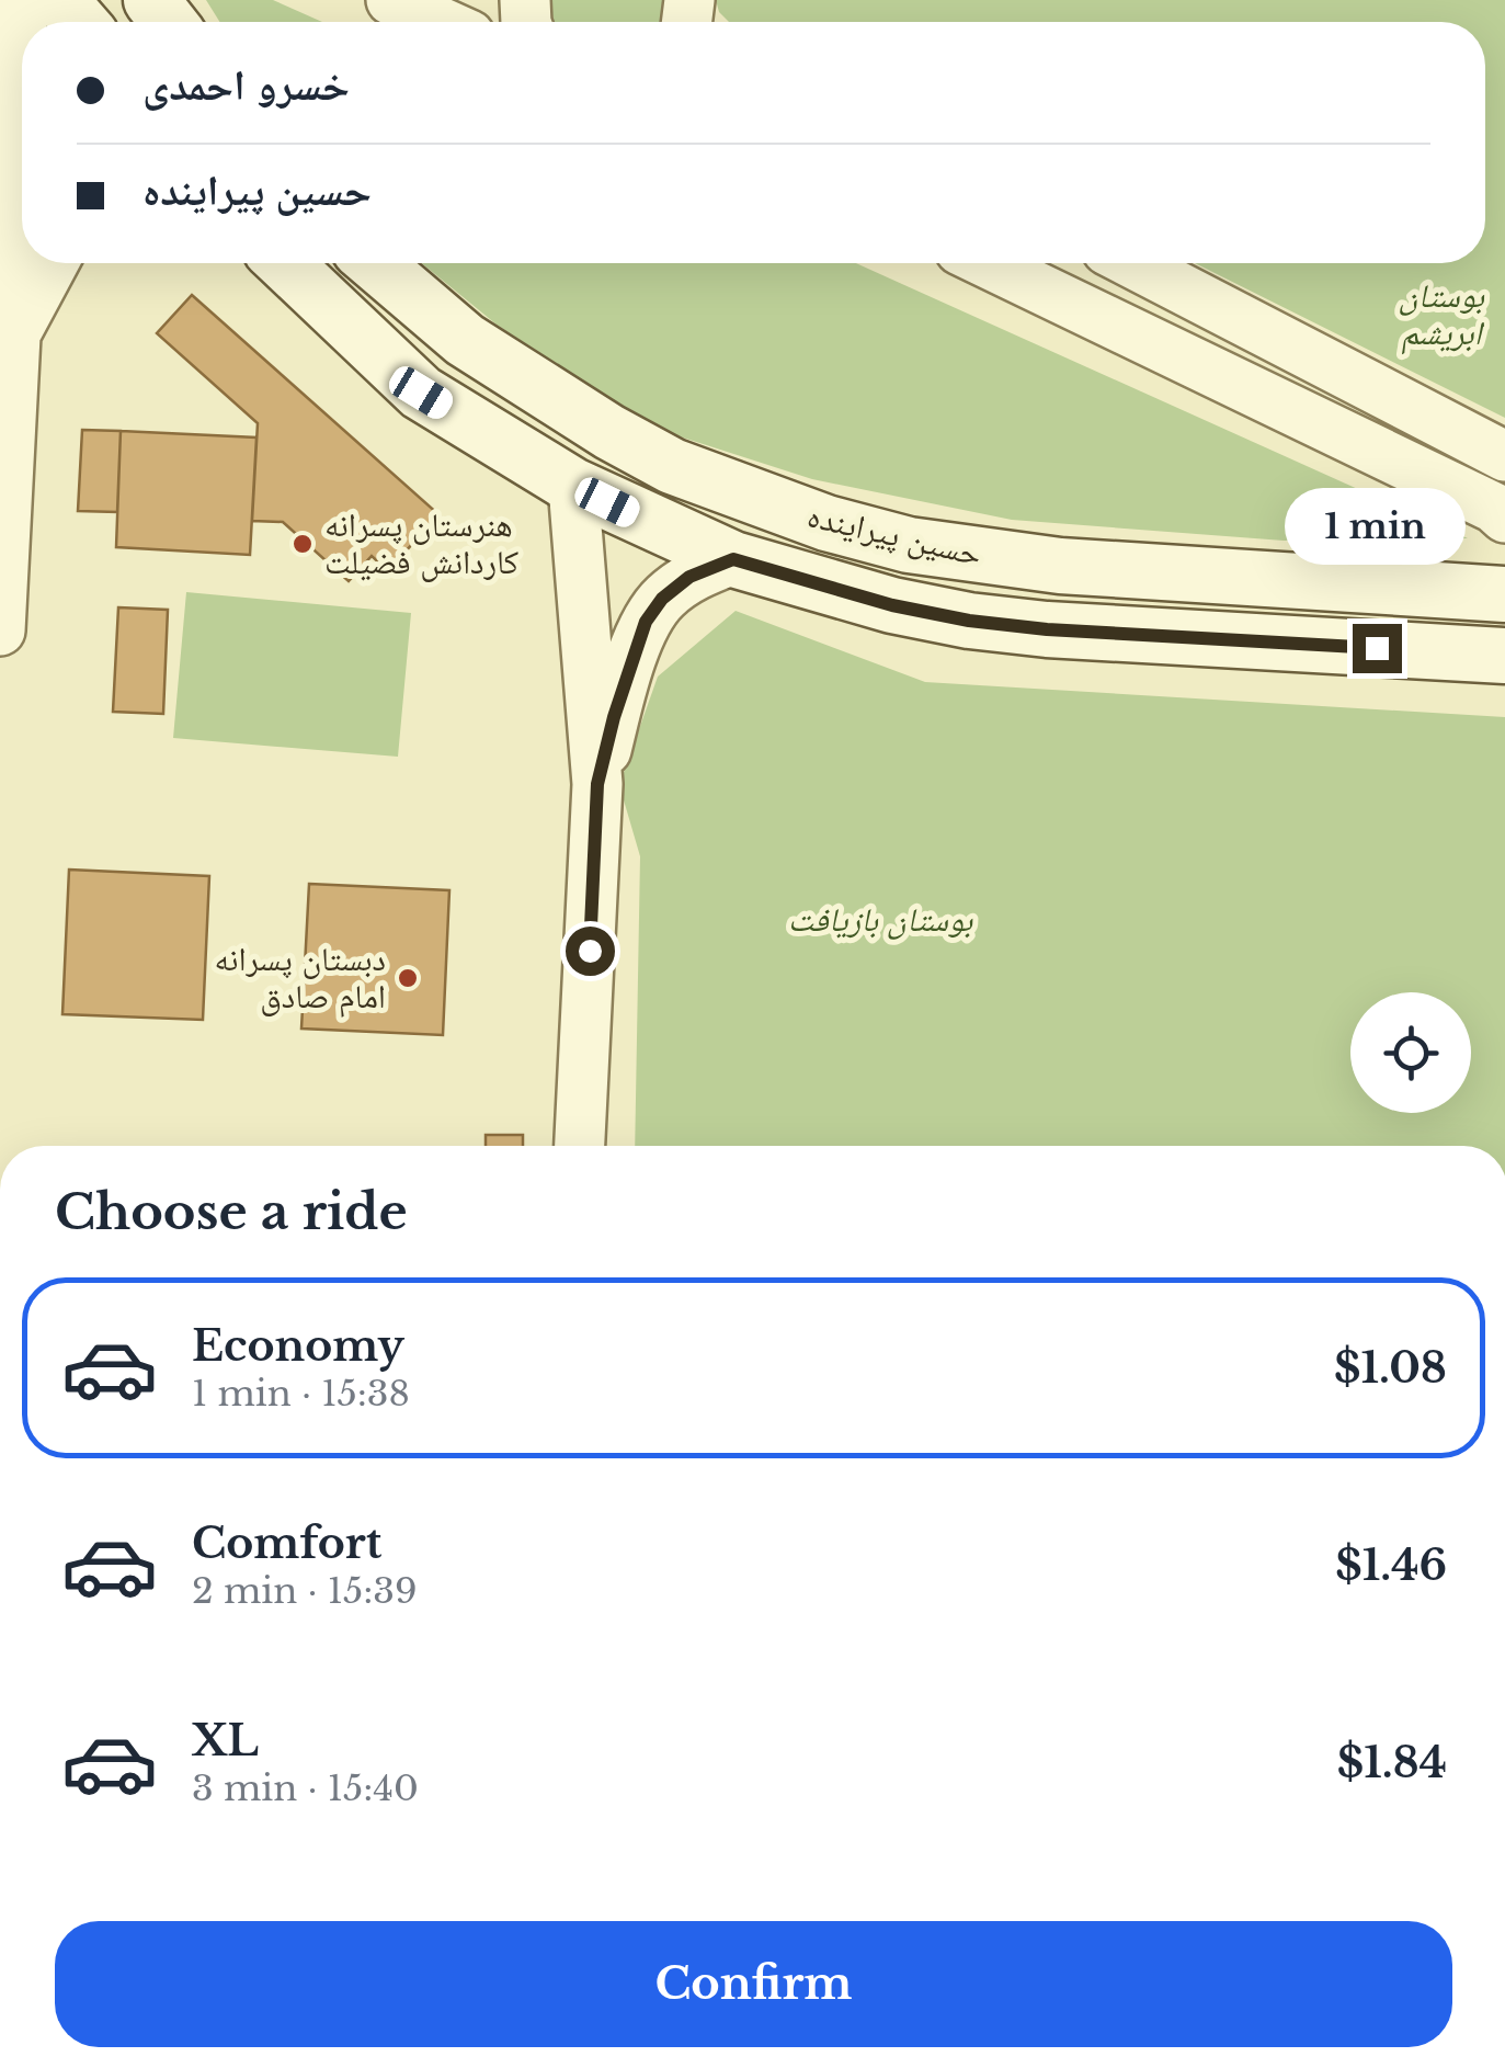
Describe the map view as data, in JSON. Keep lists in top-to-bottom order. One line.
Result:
{"streets":{"main road":["حسین پیراینده"]},"parks":["بوستان ابریشم","بوستان بازیافت"],"places":["هنرستان پسرانه کاردانش فضیلت","دبستان پسرانه امام صادق"],"page":{"banner":["خسرو احمدی","حسین پیراینده"],"bubble":"1 min","heading":"Choose a ride","list":[{"name":"Economy","note":"1 min · 15:38","value":"$1.08"},{"name":"Comfort","note":"2 min · 15:39","value":"$1.46"},{"name":"XL","note":"3 min · 15:40","value":"$1.84"}],"buttons":"Confirm"}}
